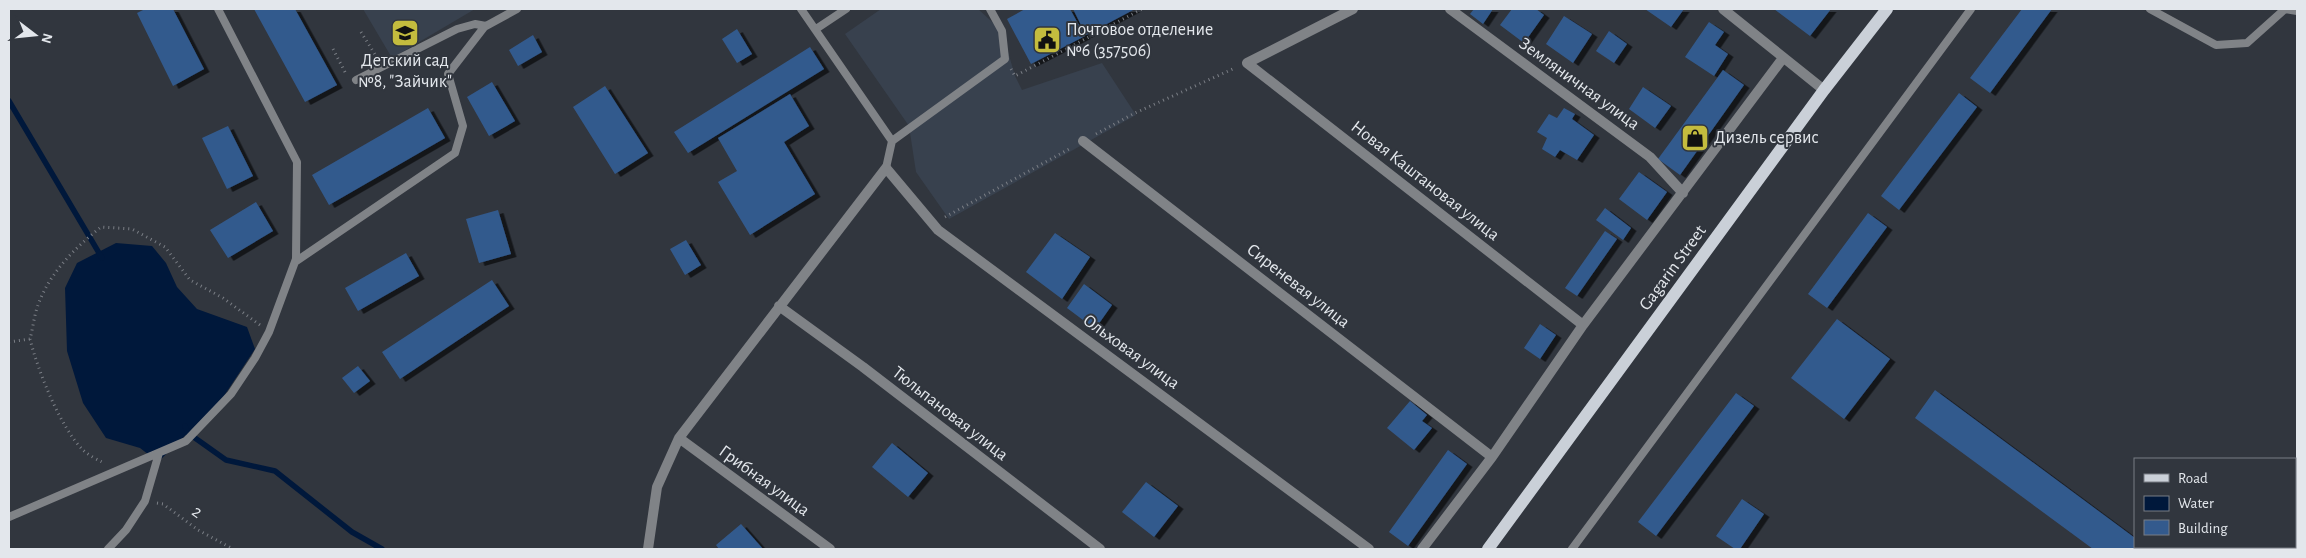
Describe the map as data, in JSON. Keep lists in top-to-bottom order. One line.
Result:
{"streets":{"main road":["Gagarin Street"],"street":["Земляничная улица","Новая Каштановая улица","Сиреневая улица","Ольховая улица","Тюльпановая улица","Грибная улица"],"path":["2"]},"places":{"school or university":["Детский сад №8, \"Зайчик\""],"public building":["Почтовое отделение №6 (357506)"],"shop":["Дизель сервис"]},"legend":["Road","Water","Building"],"north":"right"}
